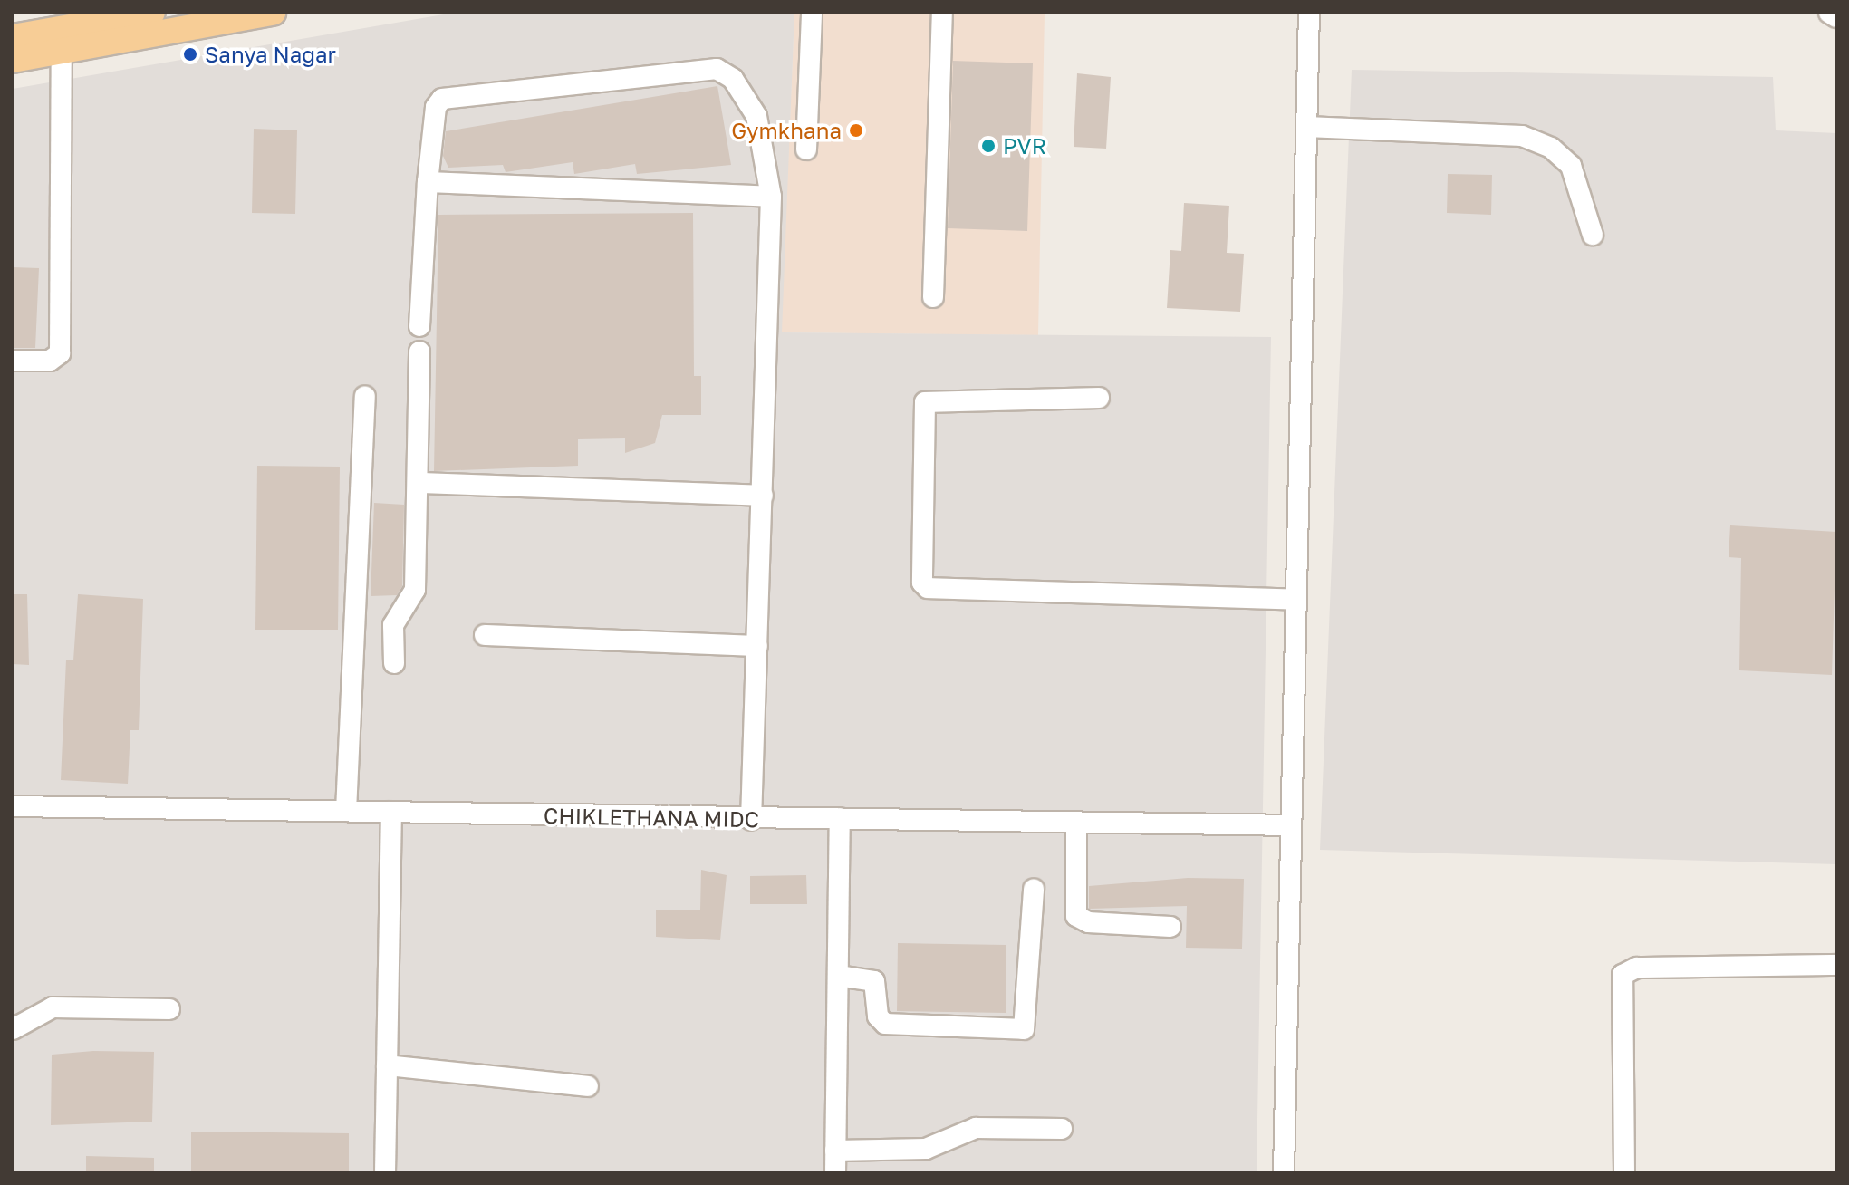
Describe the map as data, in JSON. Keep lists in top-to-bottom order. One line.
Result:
{"streets":{"street":["CHIKLETHANA MIDC"]},"places":["Sanya Nagar","Gymkhana","PVR"]}
